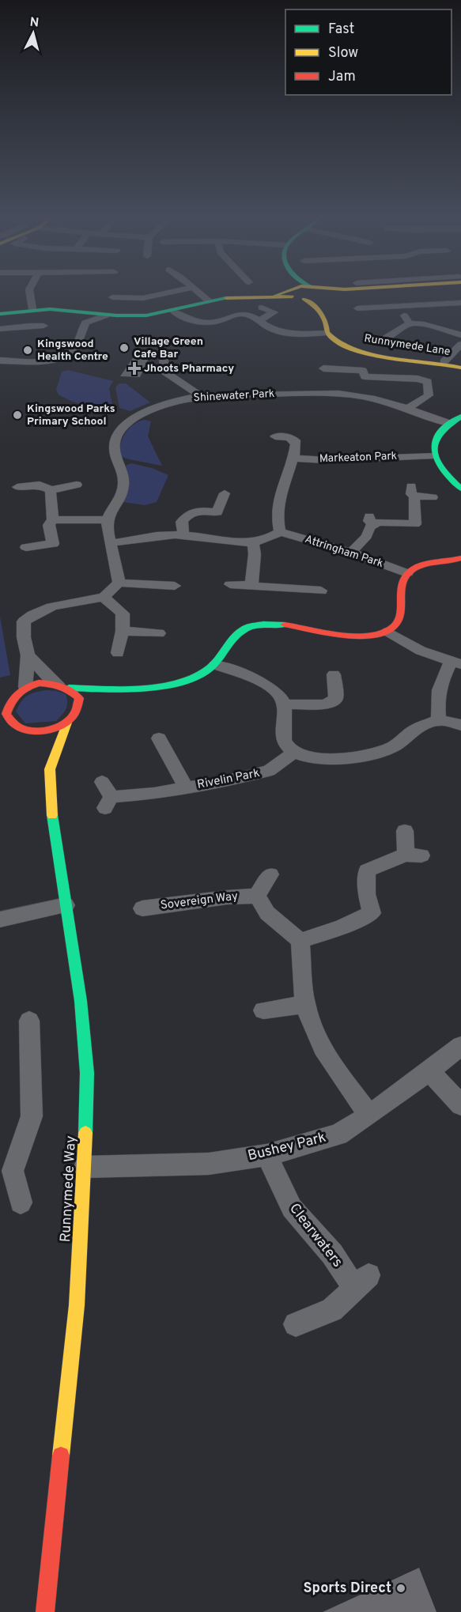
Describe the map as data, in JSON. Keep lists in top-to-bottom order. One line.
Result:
{"streets":{"street":["Runnymede Lane","Shinewater Park","Markeaton Park","Attringham Park","Rivelin Park","Sovereign Way","Bushey Park","Runnymede Way","Clearwaters"]},"crossings":[["Bushey Park","Runnymede Way"],["Bushey Park","Clearwaters"]],"places":{"other":["Village Green Cafe Bar","Kingswood Health Centre","Kingswood Parks Primary School","Sports Direct"],"health":["Jhoots Pharmacy"]},"legend":["Fast","Slow","Jam"],"north":"top"}
